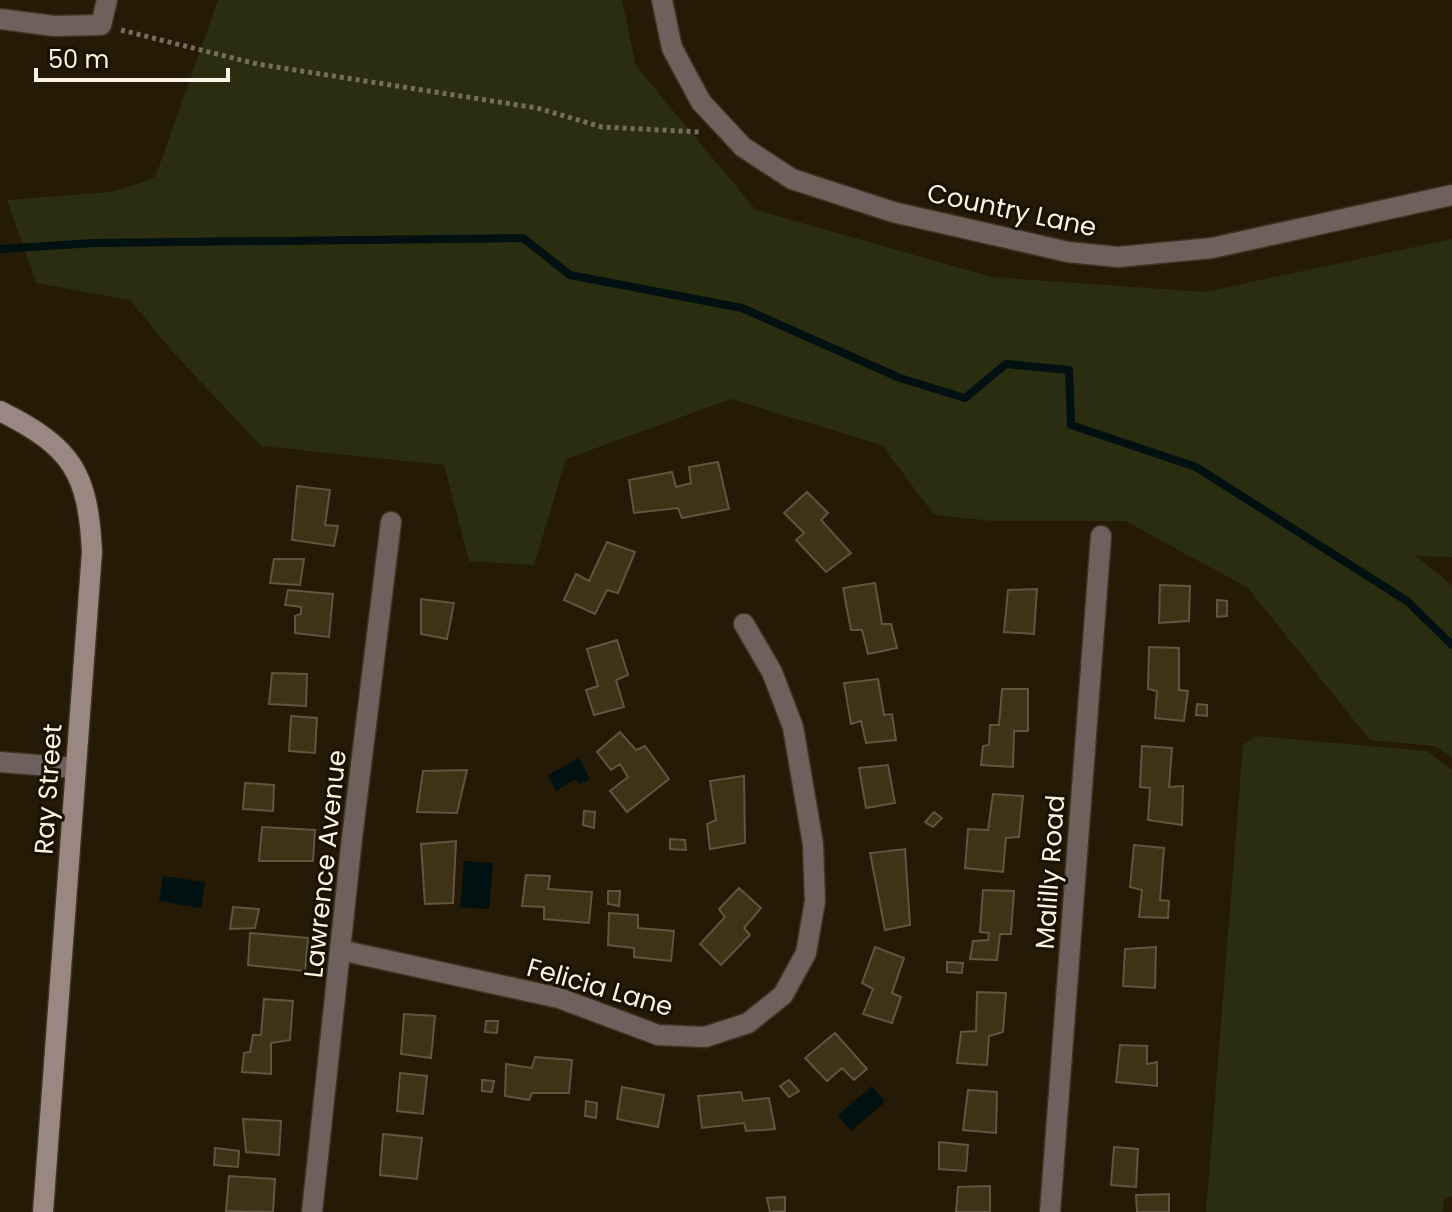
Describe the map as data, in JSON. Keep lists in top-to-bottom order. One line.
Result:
{"streets":{"street":["Country Lane","Ray Street","Lawrence Avenue","Malilly Road","Felicia Lane"]},"crossings":[["Lawrence Avenue","Felicia Lane"]],"scale_bar":"50 m"}
